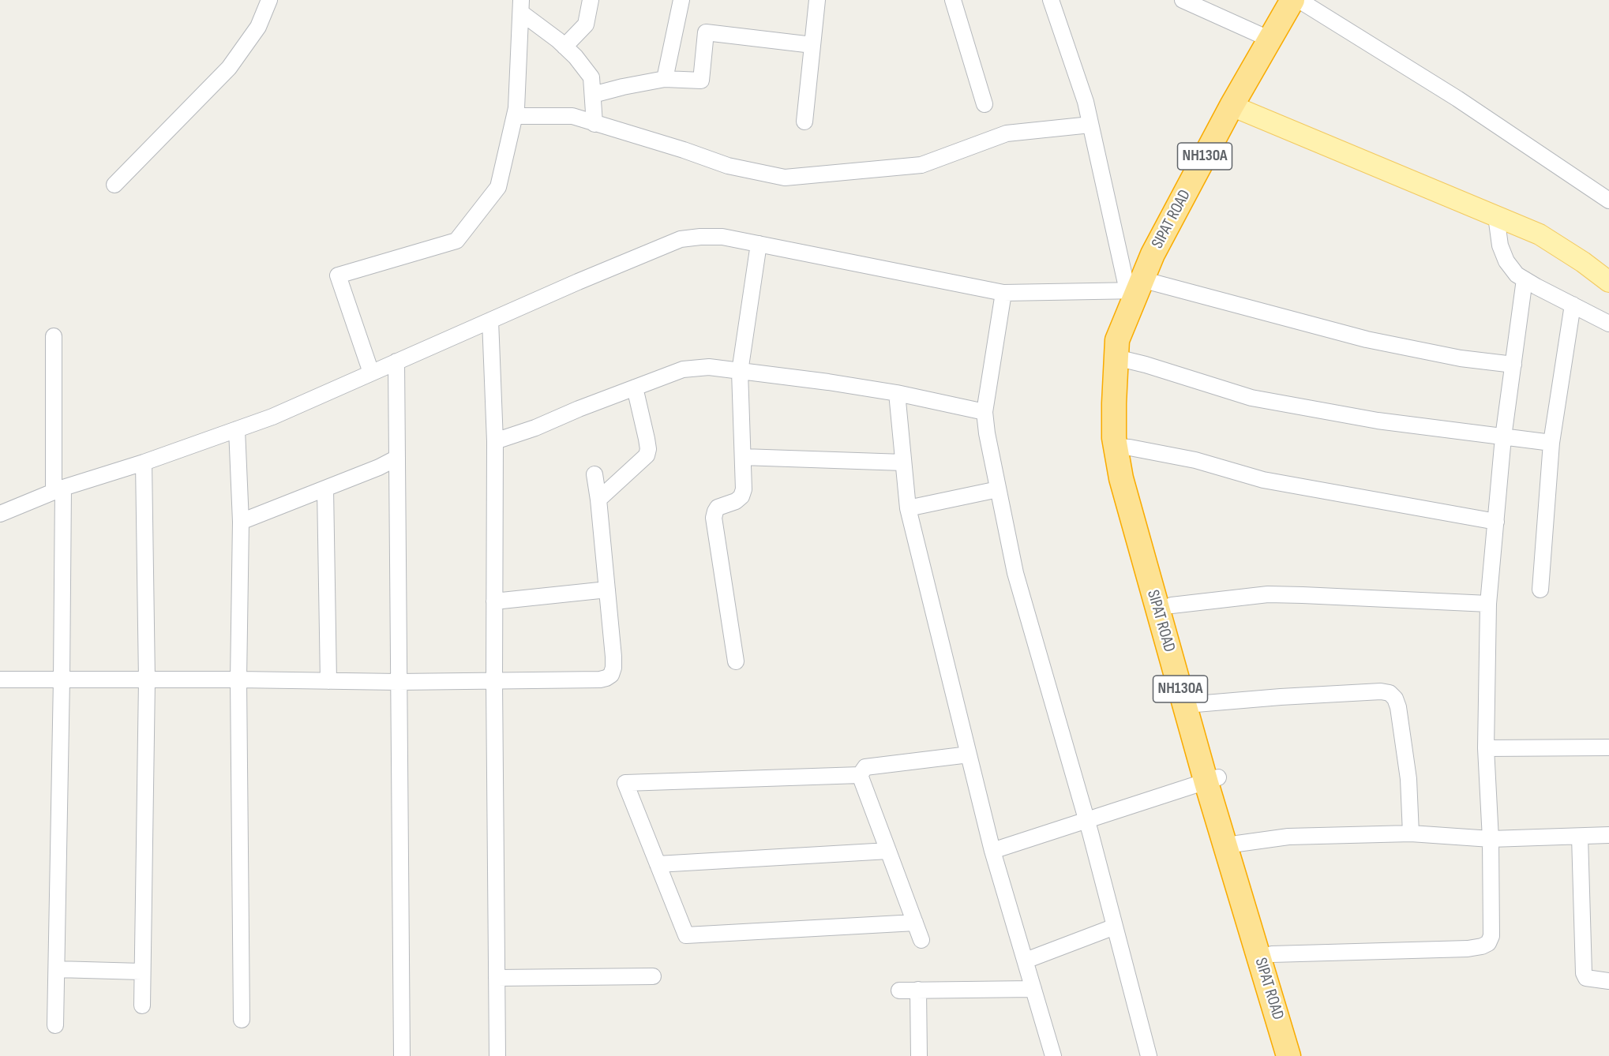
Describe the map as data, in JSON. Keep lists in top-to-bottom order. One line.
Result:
{"streets":{"highway":["NH130A","SIPAT ROAD"]}}
